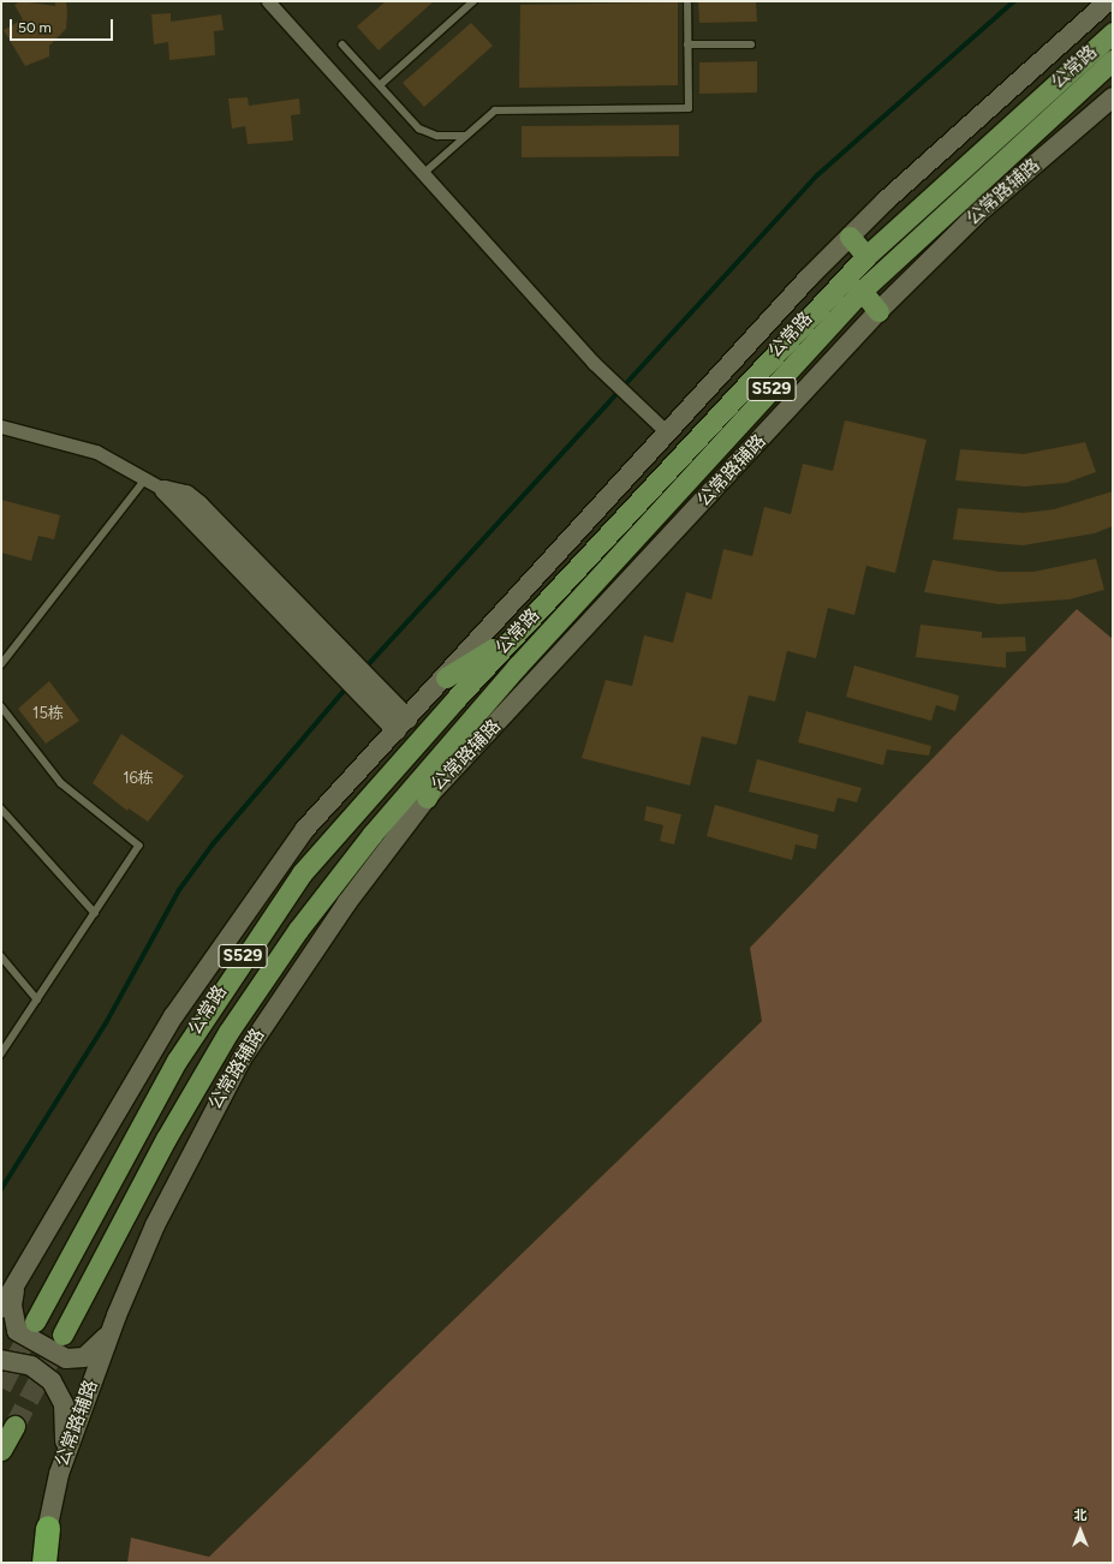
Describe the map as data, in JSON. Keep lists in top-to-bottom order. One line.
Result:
{"streets":{"main road":["公常路","公常路辅路","S529"]},"house_numbers":["15栋","16栋"],"scale_bar":"50 m","north":"top"}
